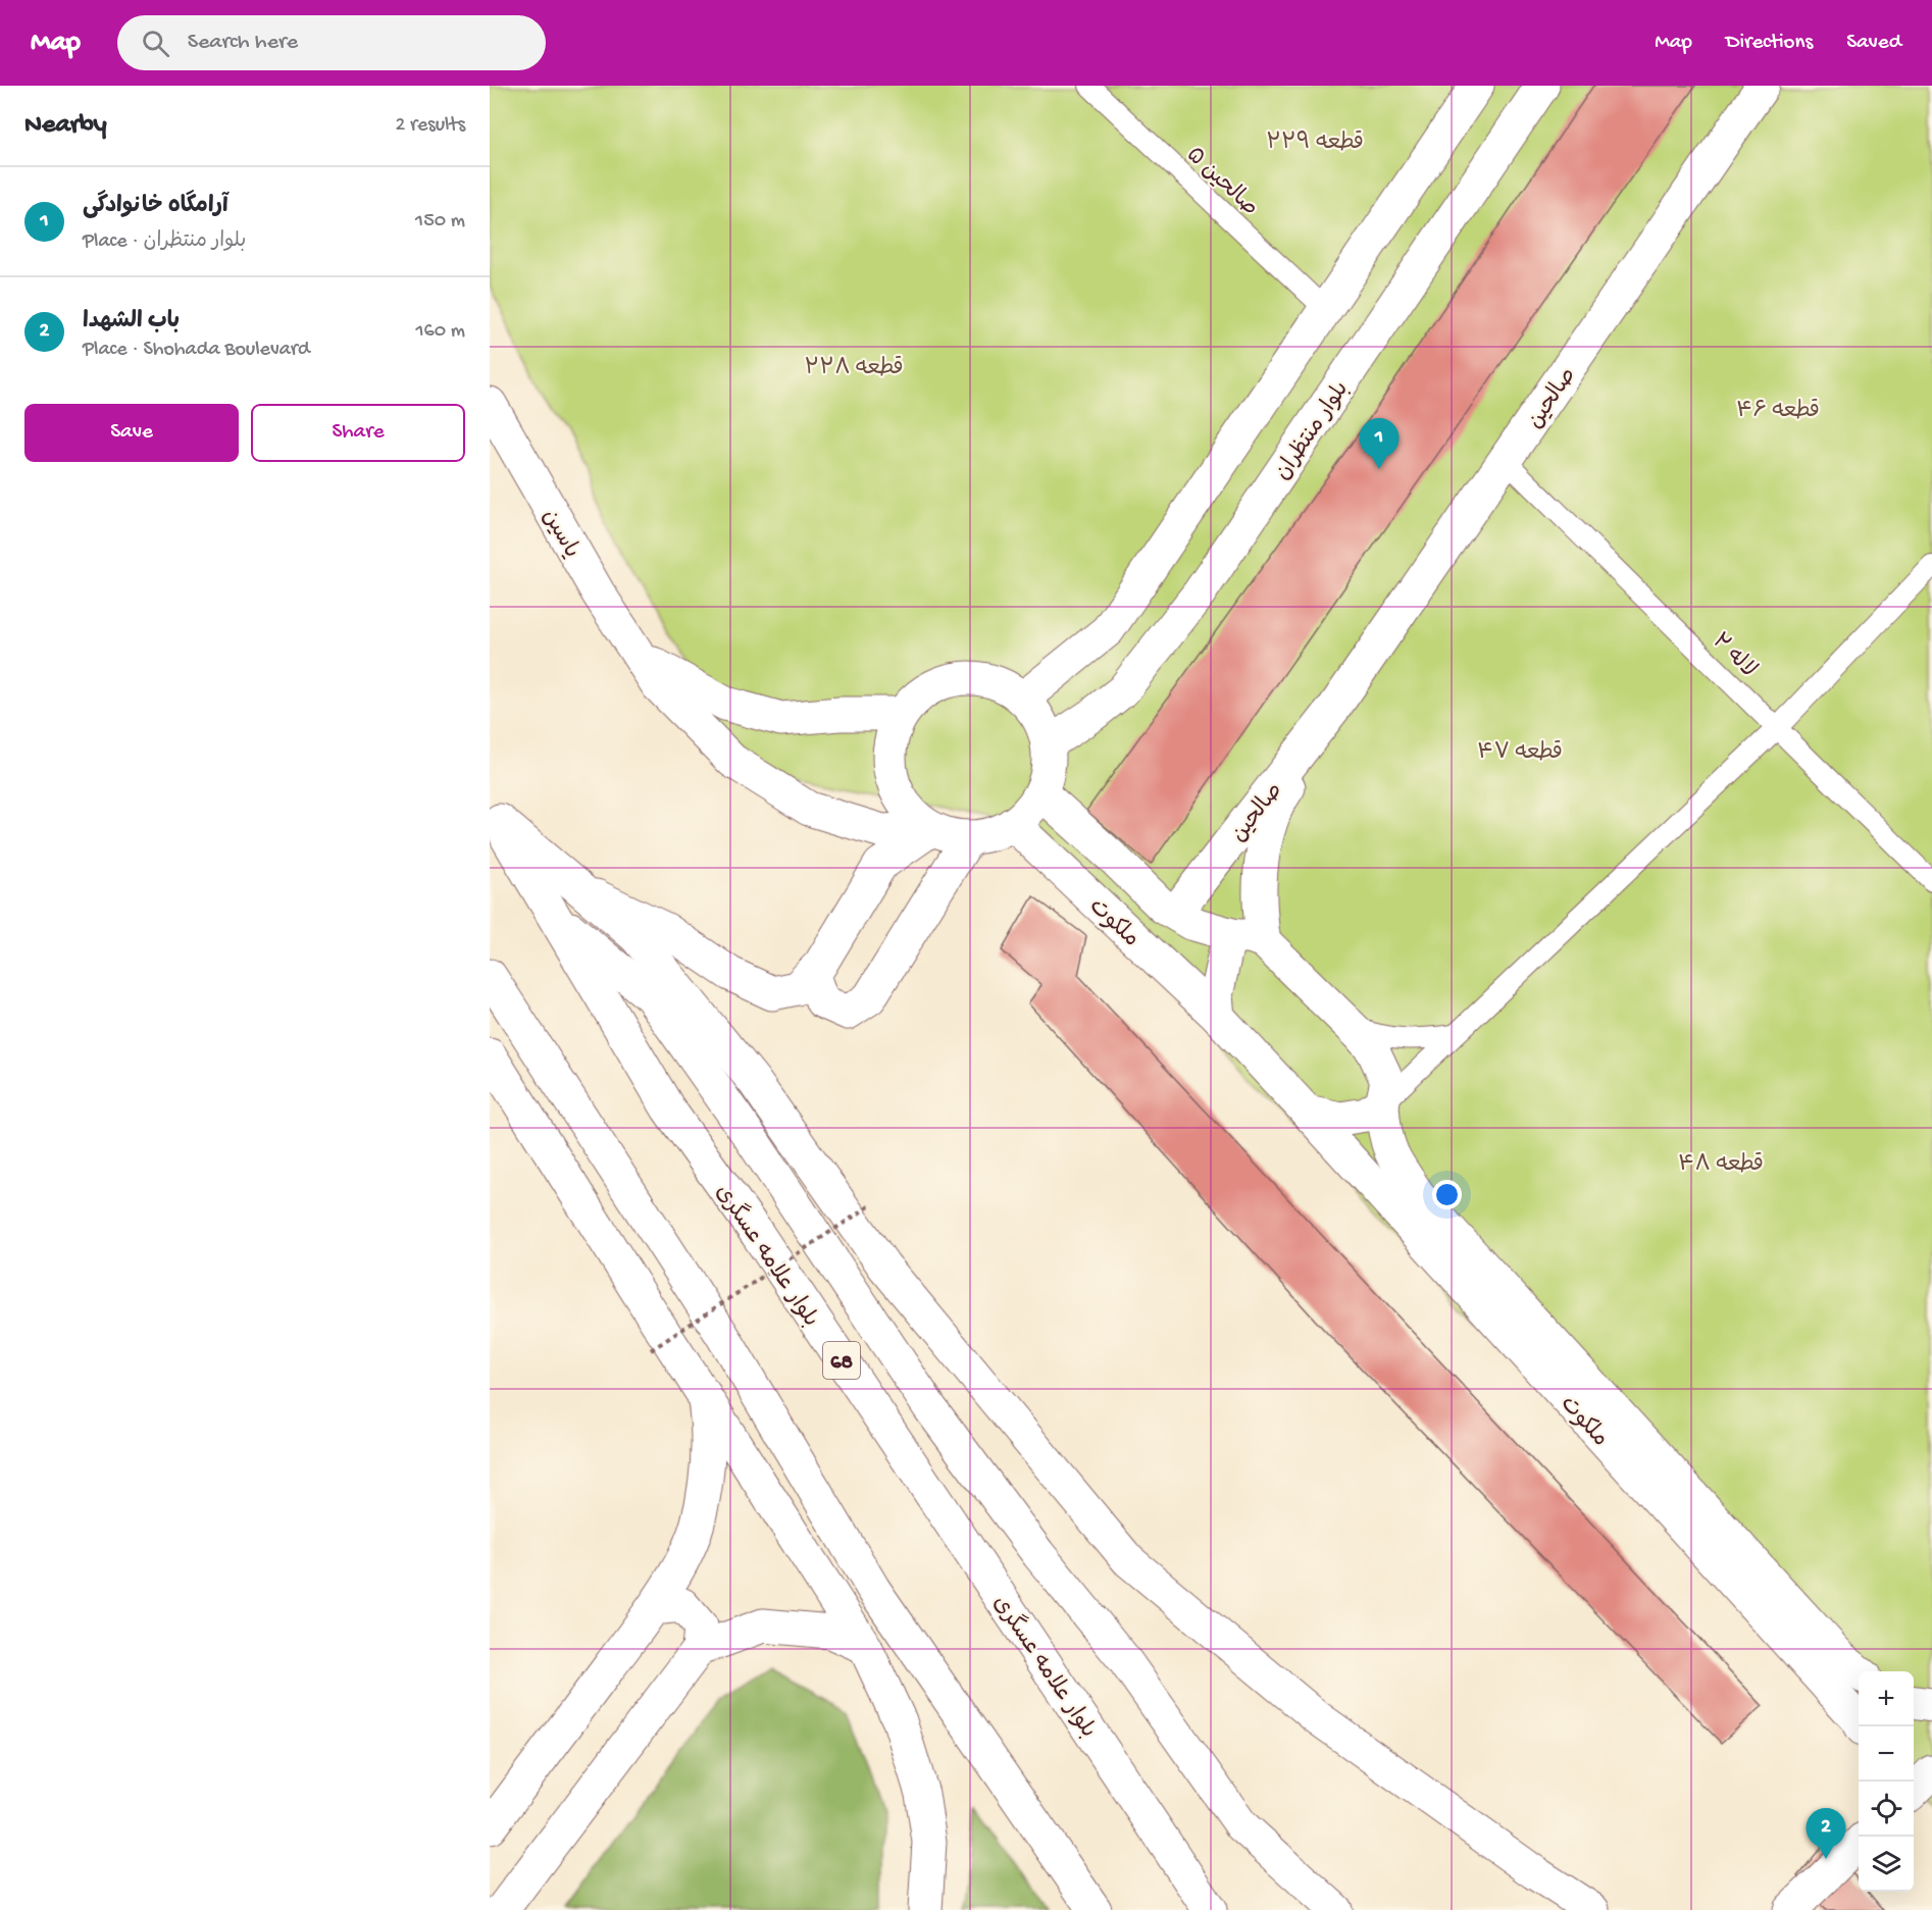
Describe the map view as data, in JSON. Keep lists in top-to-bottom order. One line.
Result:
{"streets":{"main road":["صالحین","بلوار منتظران","یاسین","ملکوت","بلوار علامه عسگری","68"],"lane":["صالحین ۵","لاله ۲"]},"crossings":[["صالحین","لاله ۲"],["صالحین","ملکوت"],["بلوار منتظران","یاسین"],["بلوار منتظران","ملکوت"],["یاسین","ملکوت"]],"parks":["قطعه ۲۲۹","قطعه ۲۲۸","قطعه ۴۶","قطعه ۴۷","قطعه ۴۸"],"page":{"header":"Map","search":"Search here","nav":["Map","Directions","Saved"],"heading":["Nearby","2 results"],"list":[{"mark":"1","name":"آرامگاه خانوادگی","note":"Place · بلوار منتظران","value":"150 m"},{"mark":"2","name":"باب الشهدا","note":"Place · Shohada Boulevard","value":"160 m"}],"buttons":["Save","Share"],"pins":["1","2"],"map_buttons":["+","−"]}}
